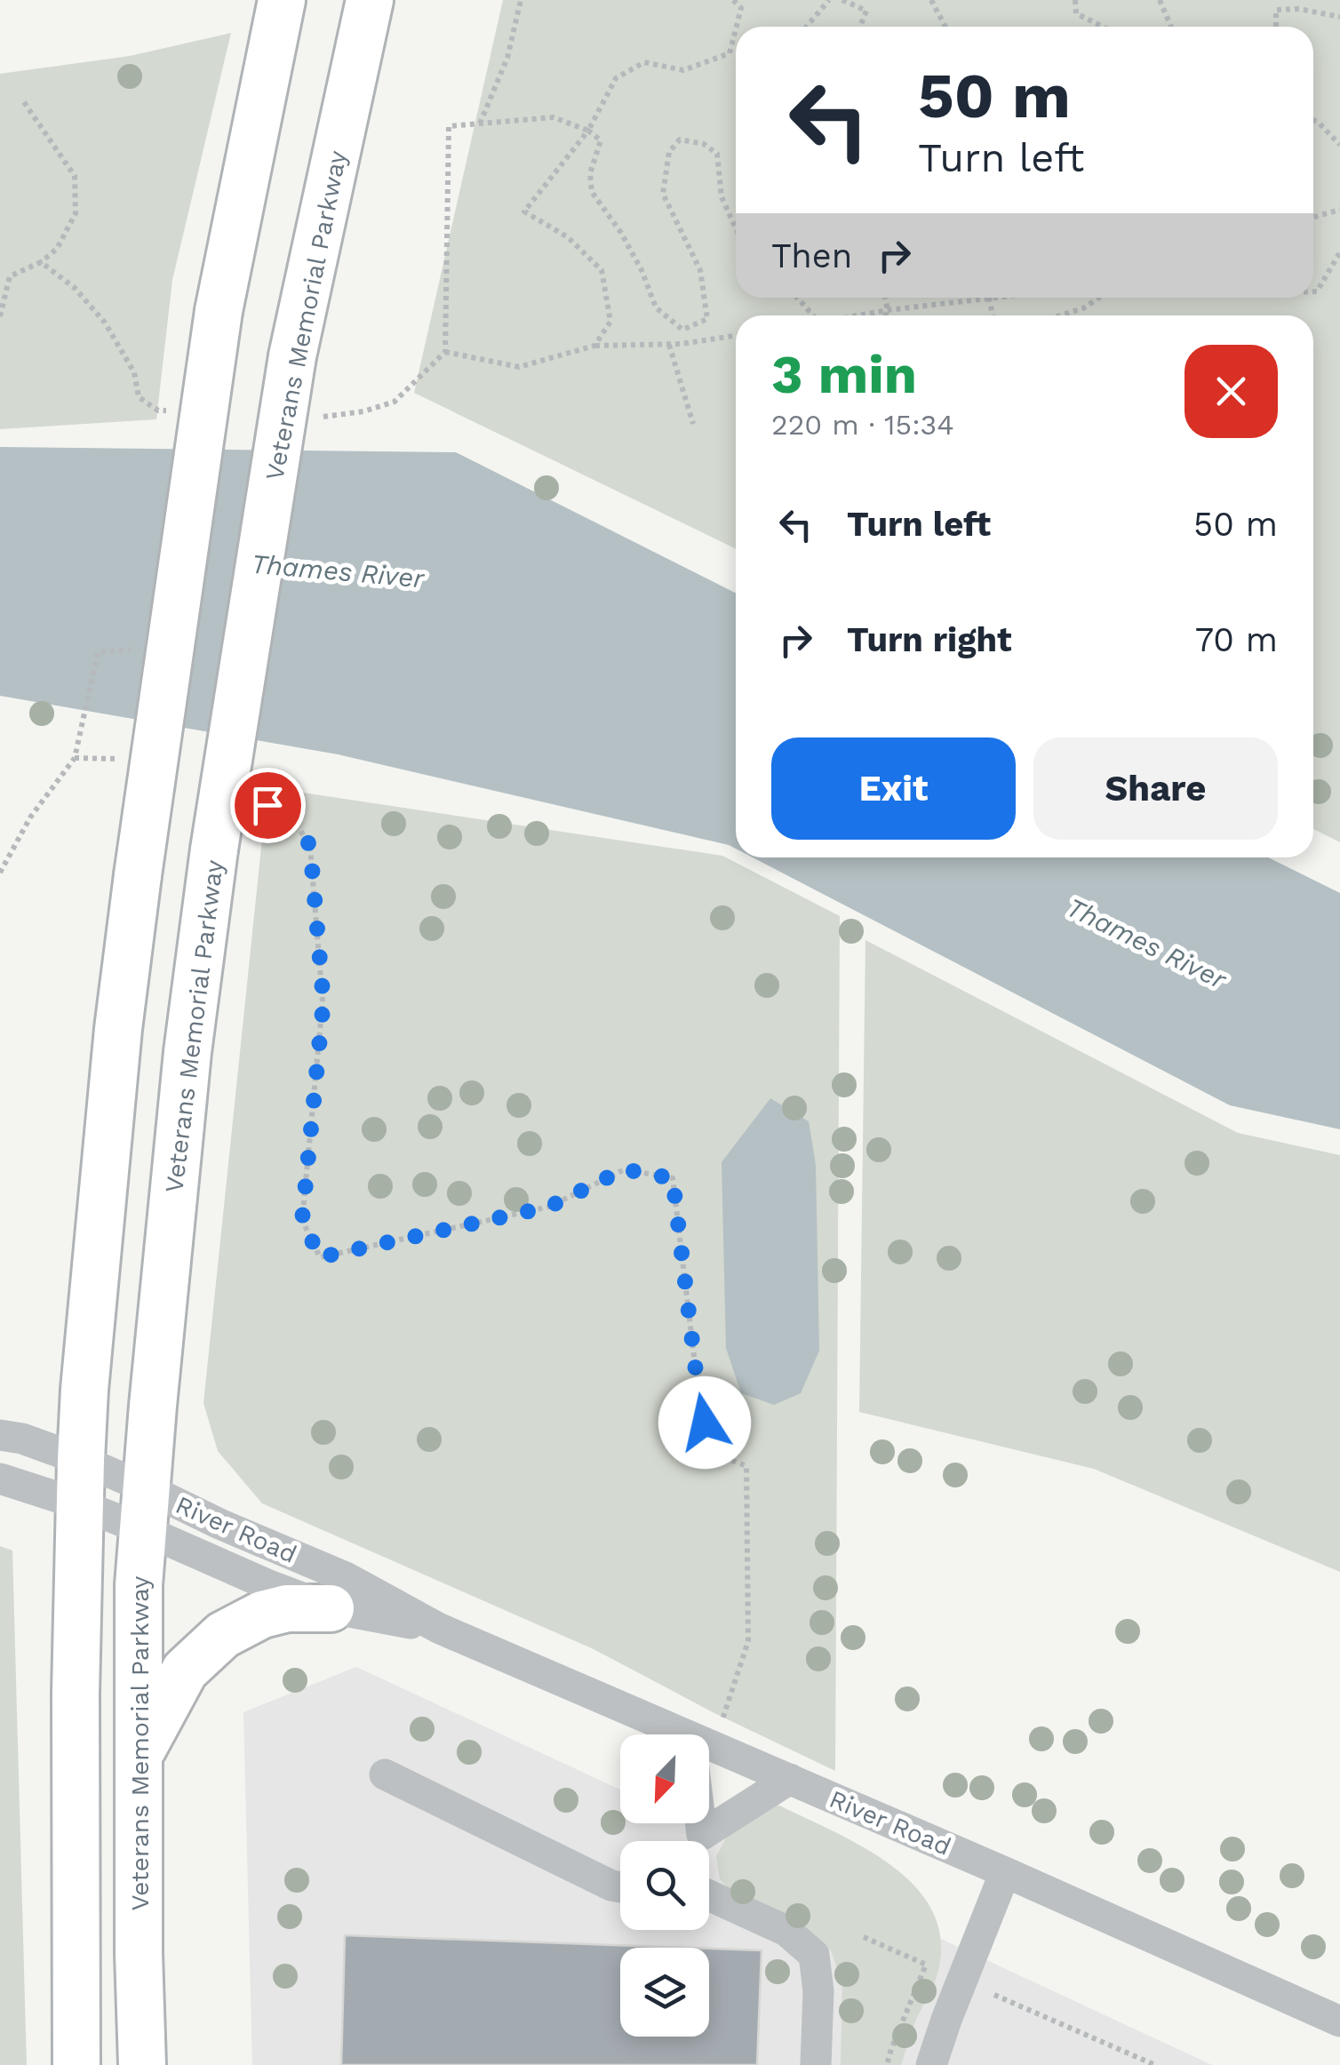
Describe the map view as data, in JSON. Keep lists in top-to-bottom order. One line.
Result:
{"streets":{"highway":["Veterans Memorial Parkway"],"street":["River Road"]},"crossings":[["Veterans Memorial Parkway","River Road"]],"water":["Thames River"],"north":"bottom left","page":{"turn":["50 m","Turn left"],"then":"Then","heading":["3 min","220 m · 15:34"],"list":[{"name":"Turn left","value":"50 m"},{"name":"Turn right","value":"70 m"}],"buttons":["Exit","Share"]}}
